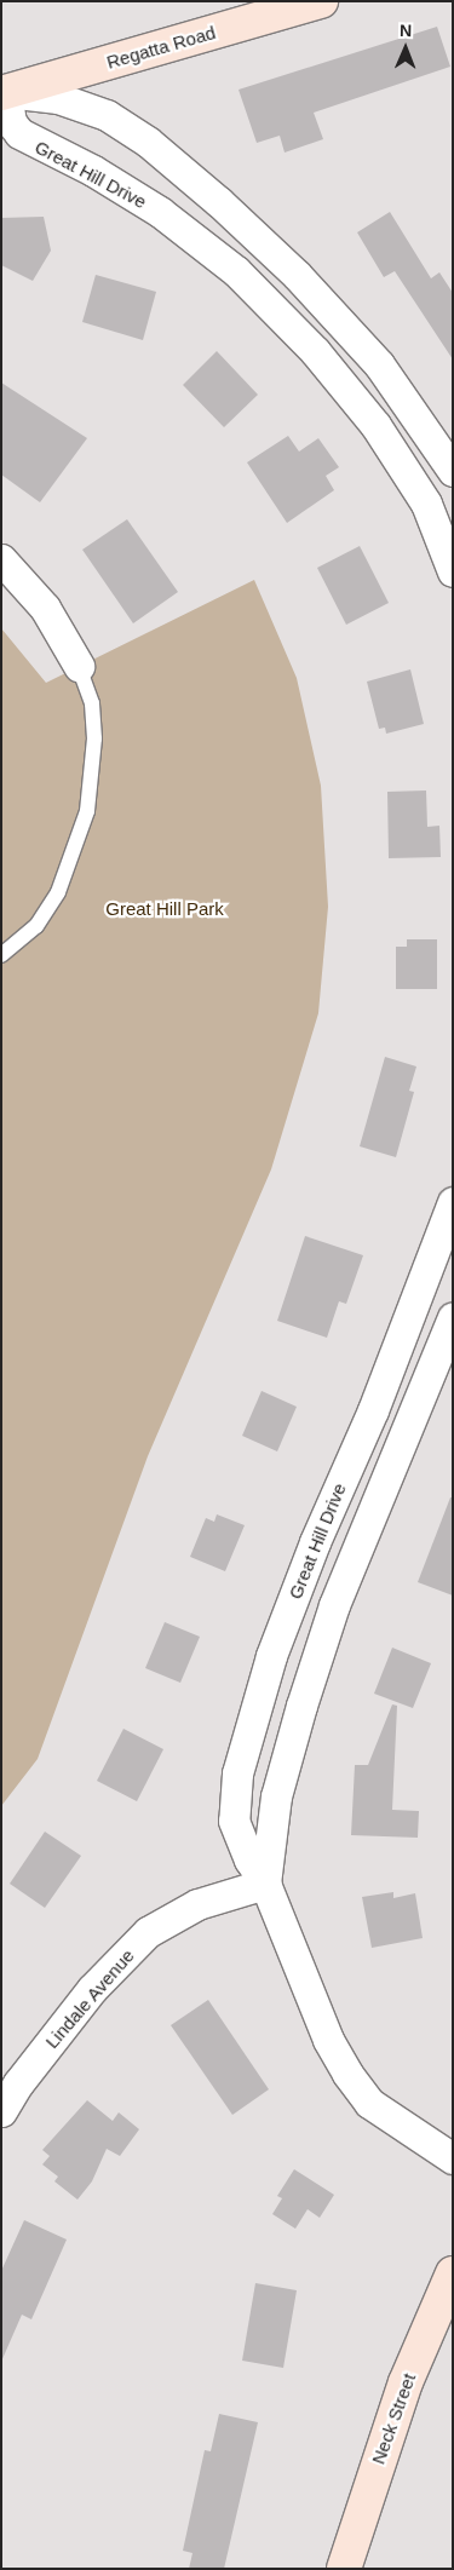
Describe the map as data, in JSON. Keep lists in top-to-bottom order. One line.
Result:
{"streets":{"street":["Regatta Road","Great Hill Drive","Lindale Avenue","Neck Street"]},"crossings":[["Regatta Road","Great Hill Drive"],["Great Hill Drive","Lindale Avenue"]],"parks":["Great Hill Park"],"north":"top"}
